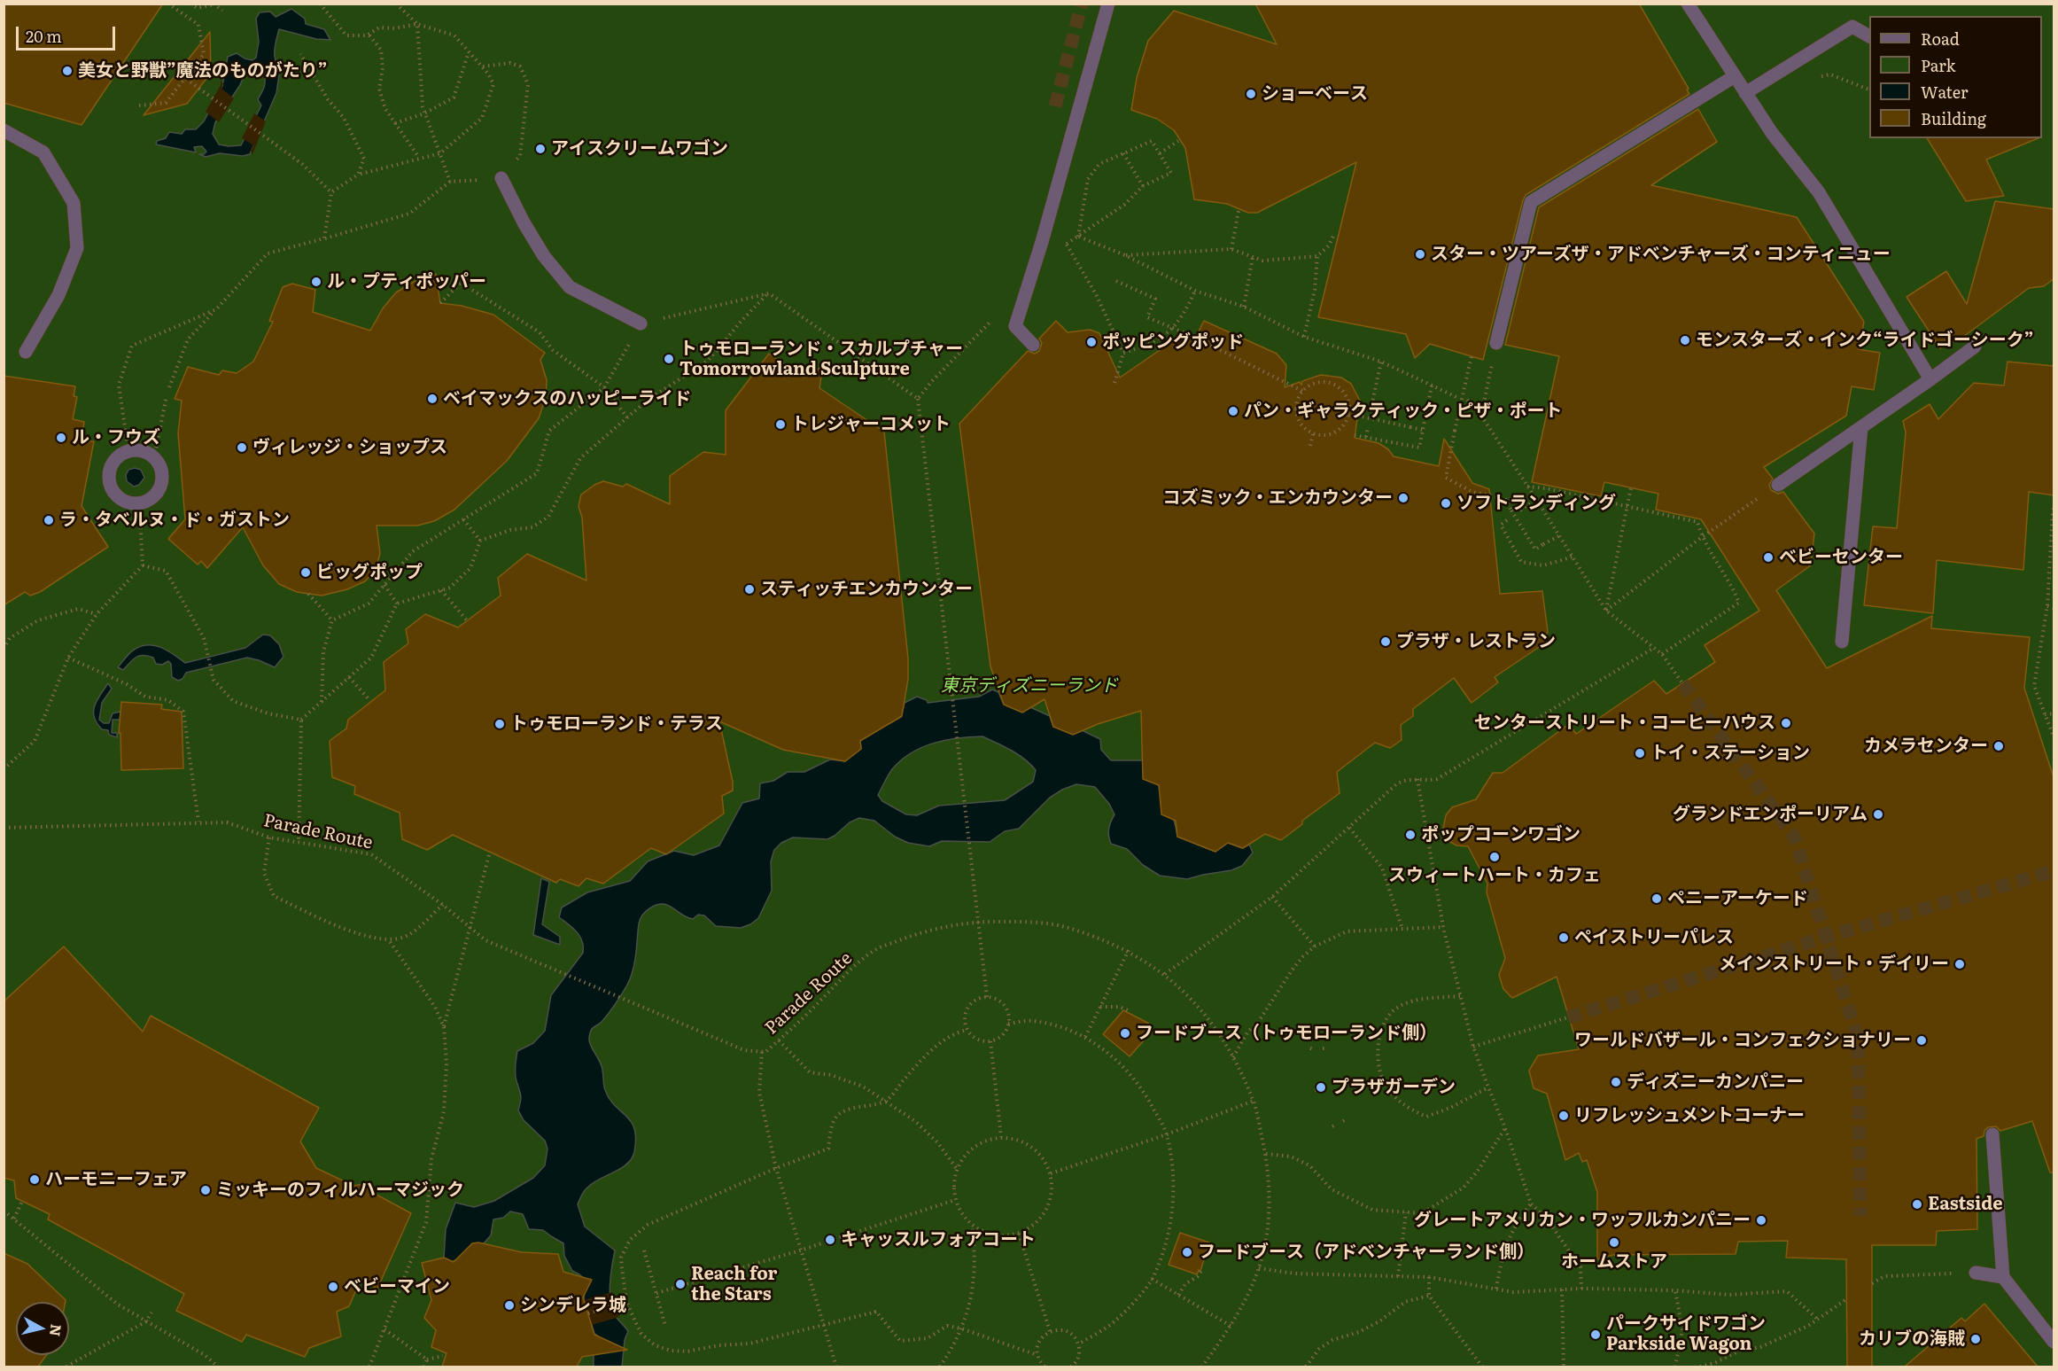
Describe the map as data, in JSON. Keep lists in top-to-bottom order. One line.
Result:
{"streets":{"path":["Parade Route"]},"parks":["東京ディズニーランド"],"places":["美女と野獣”魔法のものがたり”","ショーベース","アイスクリームワゴン","スター・ツアーズザ・アドベンチャーズ・コンティニュー","ル・プティポッパー","モンスターズ・インク“ライドゴーシーク”","ポッピングポッド","トゥモローランド・スカルプチャー Tomorrowland Sculpture","ベイマックスのハッピーライド","パン・ギャラクティック・ピザ・ポート","トレジャーコメット","ル・フウズ","ヴィレッジ・ショップス","コズミック・エンカウンター","ソフトランディング","ラ・タベルヌ・ド・ガストン","ベビーセンター","ビッグポップ","スティッチエンカウンター","プラザ・レストラン","センターストリート・コーヒーハウス","トゥモローランド・テラス","カメラセンター","トイ・ステーション","グランドエンポーリアム","ポップコーンワゴン","スウィートハート・カフェ","ペニーアーケード","ペイストリーパレス","メインストリート・デイリー","フードブース（トゥモローランド側）","ワールドバザール・コンフェクショナリー","ディズニーカンパニー","プラザガーデン","リフレッシュメントコーナー","ハーモニーフェア","ミッキーのフィルハーマジック","Eastside","グレートアメリカン・ワッフルカンパニー","キャッスルフォアコート","ホームストア","フードブース（アドベンチャーランド側）","Reach for the Stars","ベビーマイン","シンデレラ城","パークサイドワゴン Parkside Wagon","カリブの海賊"],"legend":["Road","Park","Water","Building"],"scale_bar":"20 m","north":"right"}
